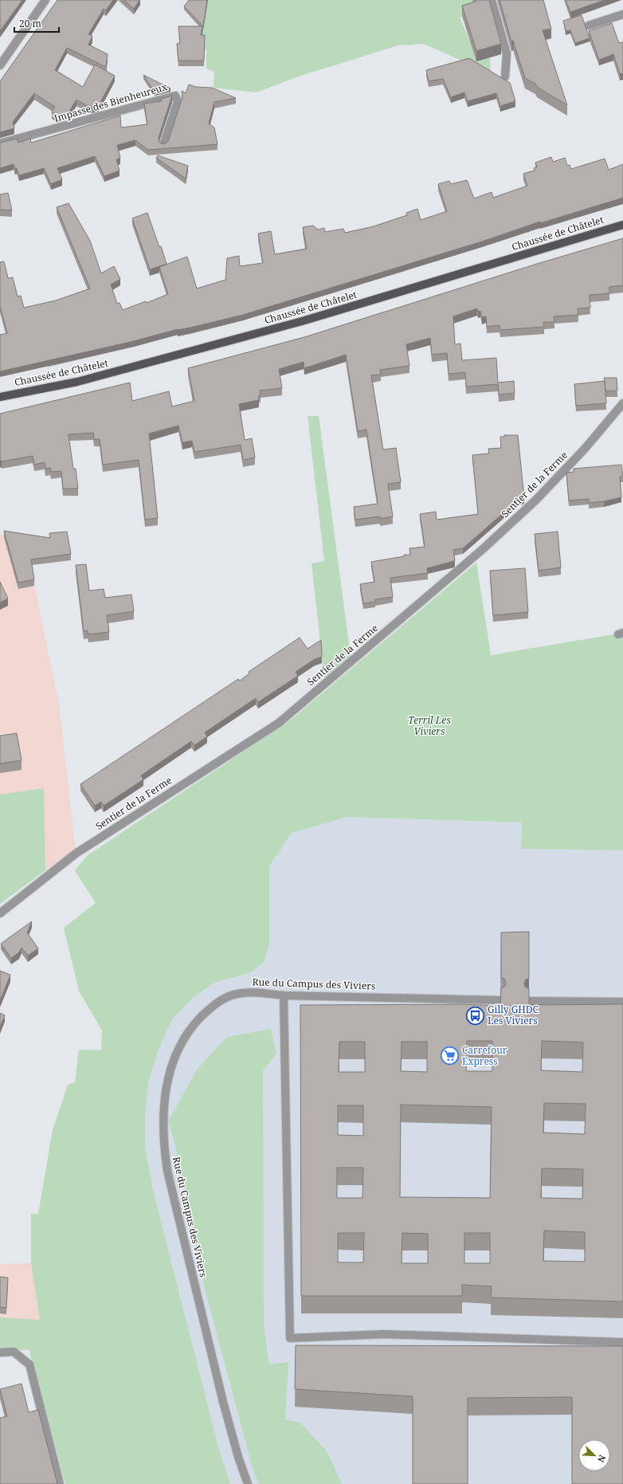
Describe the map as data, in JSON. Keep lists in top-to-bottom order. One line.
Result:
{"streets":{"main road":["Chaussée de Châtelet"],"street":["Impasse des Bienheureux","Sentier de la Ferme","Rue du Campus des Viviers"]},"parks":["Terril Les Viviers"],"places":{"bus stop":["Gilly GHDC Les Viviers"],"supermarket":["Carrefour Express"]},"scale_bar":"20 m","north":"bottom right"}
